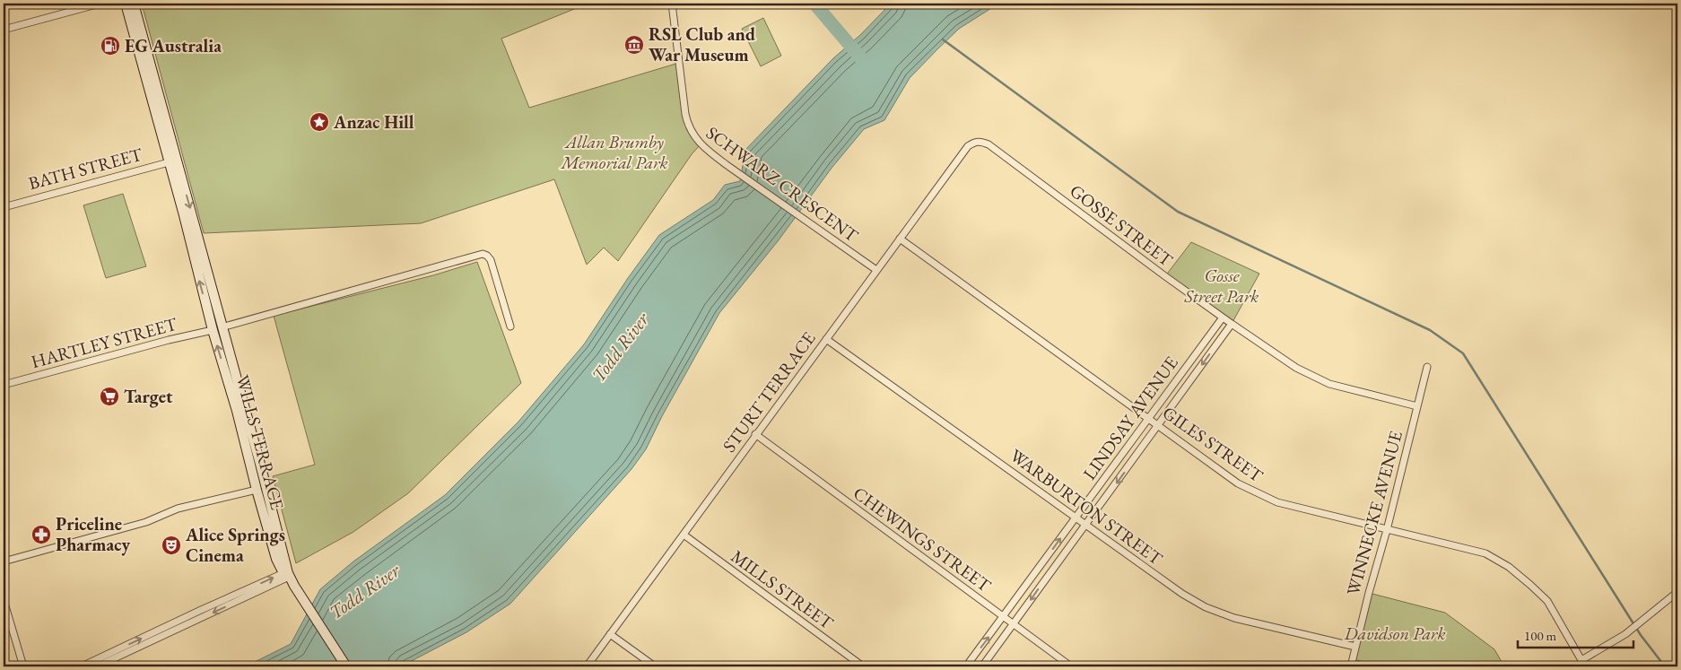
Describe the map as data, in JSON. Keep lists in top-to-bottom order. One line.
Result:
{"streets":{"main road":["WILLS TERRACE"],"street":["BATH STREET","SCHWARZ CRESCENT","GOSSE STREET","HARTLEY STREET","STURT TERRACE","LINDSAY AVENUE","GILES STREET","WARBURTON STREET","WINNECKE AVENUE","CHEWINGS STREET","MILLS STREET"]},"crossings":[["BATH STREET","WILLS TERRACE"],["SCHWARZ CRESCENT","STURT TERRACE"],["GOSSE STREET","STURT TERRACE"],["GOSSE STREET","LINDSAY AVENUE"],["GOSSE STREET","WINNECKE AVENUE"],["HARTLEY STREET","WILLS TERRACE"],["STURT TERRACE","GILES STREET"],["STURT TERRACE","WARBURTON STREET"],["STURT TERRACE","CHEWINGS STREET"],["STURT TERRACE","MILLS STREET"],["LINDSAY AVENUE","GILES STREET"],["LINDSAY AVENUE","WARBURTON STREET"],["LINDSAY AVENUE","CHEWINGS STREET"],["GILES STREET","WINNECKE AVENUE"],["WARBURTON STREET","WINNECKE AVENUE"]],"water":["Todd River"],"parks":["Allan Brumby Memorial Park","Gosse Street Park","Davidson Park"],"places":{"museum":["RSL Club and War Museum"],"fuel station":["EG Australia"],"place":["Anzac Hill"],"supermarket":["Target"],"pharmacy":["Priceline Pharmacy"],"theatre":["Alice Springs Cinema"]},"scale_bar":"100 m"}
